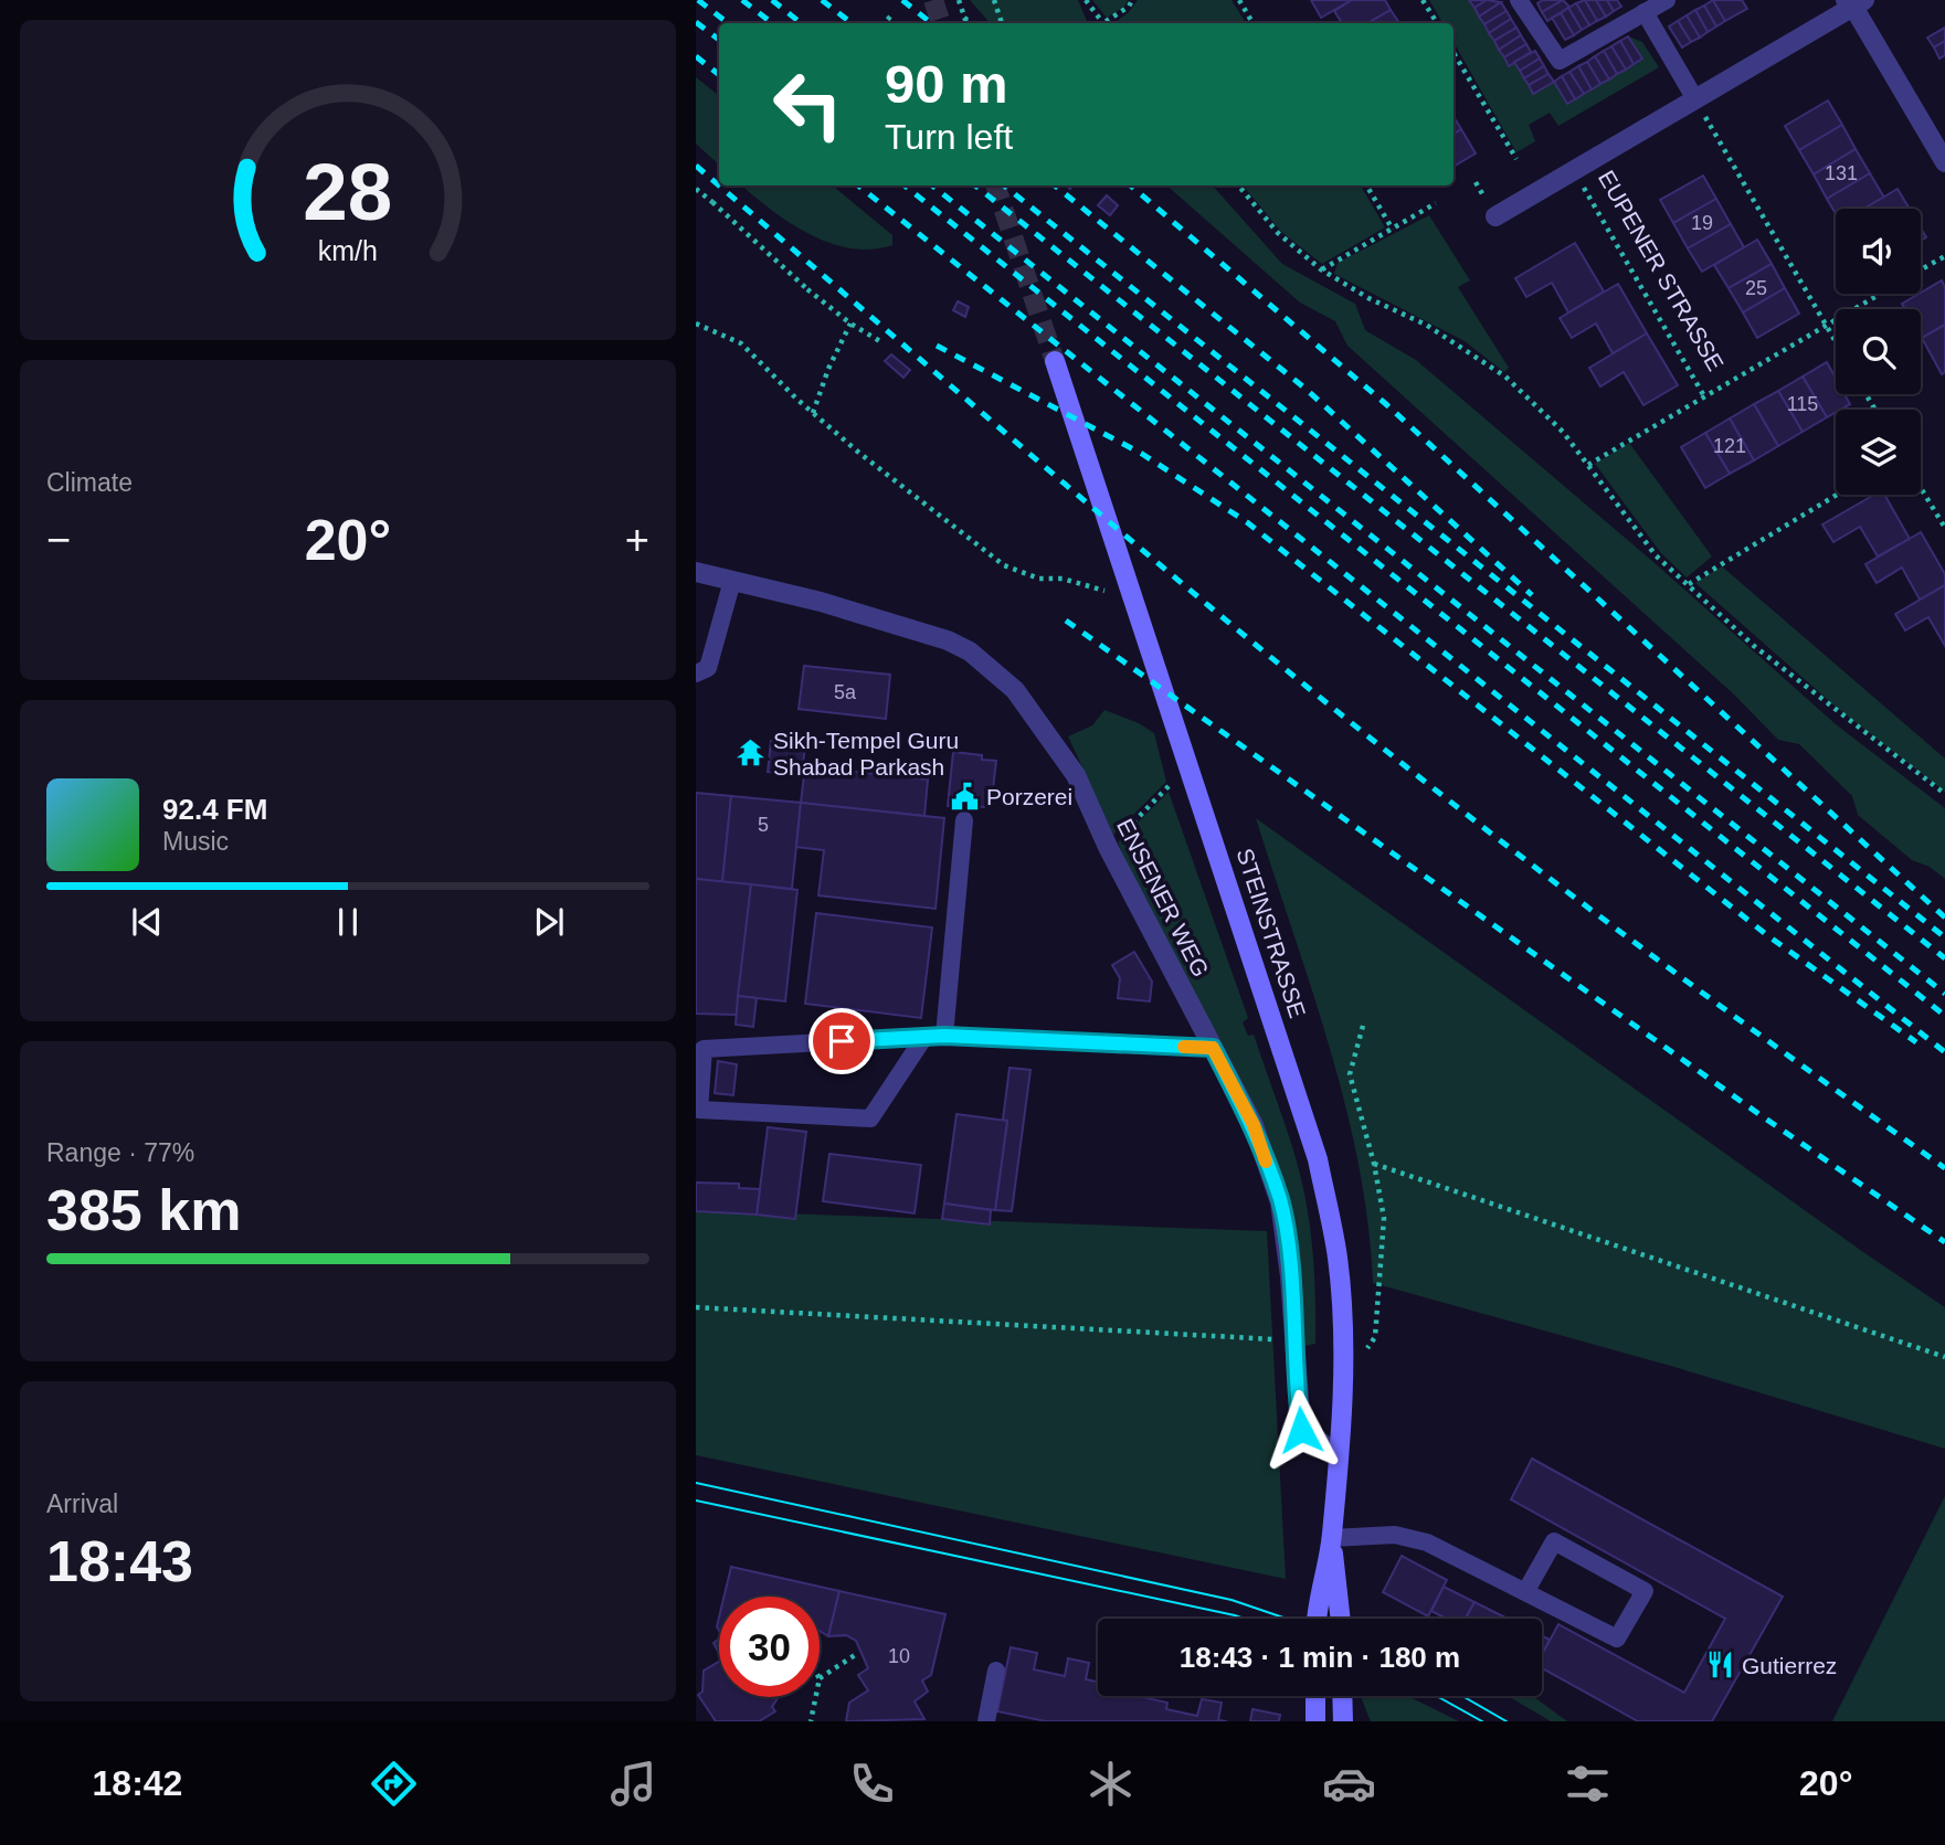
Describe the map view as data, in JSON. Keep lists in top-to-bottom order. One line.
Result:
{"streets":{"main road":["STEINSTRASSE"],"street":["EUPENER STRASSE","ENSENER WEG"]},"crossings":[["ENSENER WEG","STEINSTRASSE"]],"places":{"temple":["Sikh-Tempel Guru Shabad Parkash"],"public building":["Porzerei"],"restaurant":["Gutierrez"]},"house_numbers":["131","19","25","115","121","5a","5","10"],"page":{"turn":["90 m","Turn left"],"tile":["Climate",["Range · 77%","385 km"],["Arrival","18:43"]],"heat":["−","20°","+"],"song":["92.4 FM","Music"],"limit":"30","trip":"18:43 · 1 min · 180 m","tabs":["18:42","20°"],"gauge":["28","km/h"]}}
